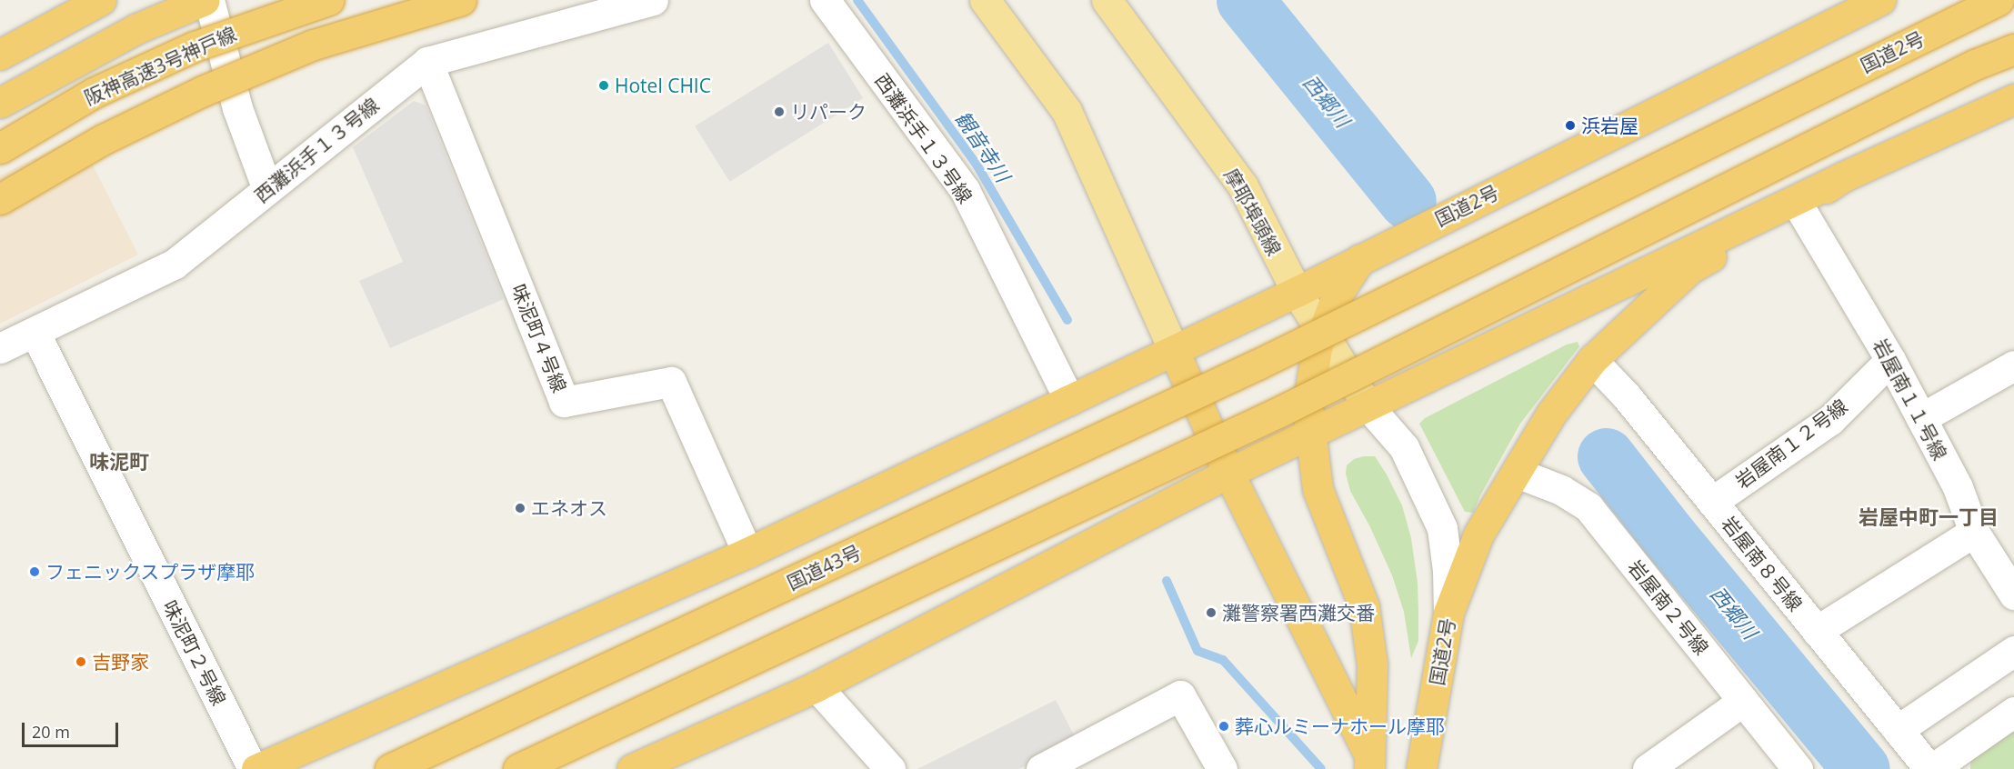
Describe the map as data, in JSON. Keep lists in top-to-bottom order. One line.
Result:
{"streets":{"highway":["国道2号","阪神高速3号神戸線","国道43号"],"main road":["摩耶埠頭線"],"street":["西灘浜手１３号線","味泥町４号線","岩屋南１１号線","岩屋南１２号線","岩屋南８号線","岩屋南２号線","味泥町２号線"]},"crossings":[["国道2号","西灘浜手１３号線"],["国道2号","摩耶埠頭線"],["国道2号","味泥町４号線"],["国道2号","岩屋南１１号線"],["国道2号","岩屋南８号線"],["国道2号","国道43号"],["国道2号","岩屋南２号線"],["国道2号","味泥町２号線"],["西灘浜手１３号線","味泥町４号線"],["西灘浜手１３号線","味泥町２号線"],["岩屋南１１号線","岩屋南１２号線"],["岩屋南１２号線","岩屋南８号線"]],"districts":["味泥町","岩屋中町一丁目"],"water":["西郷川","観音寺川"],"places":["Hotel CHIC","リパーク","浜岩屋","エネオス","フェニックスプラザ摩耶","灘警察署西灘交番","吉野家","葬心ルミーナホール摩耶"],"scale_bar":"20 m"}
